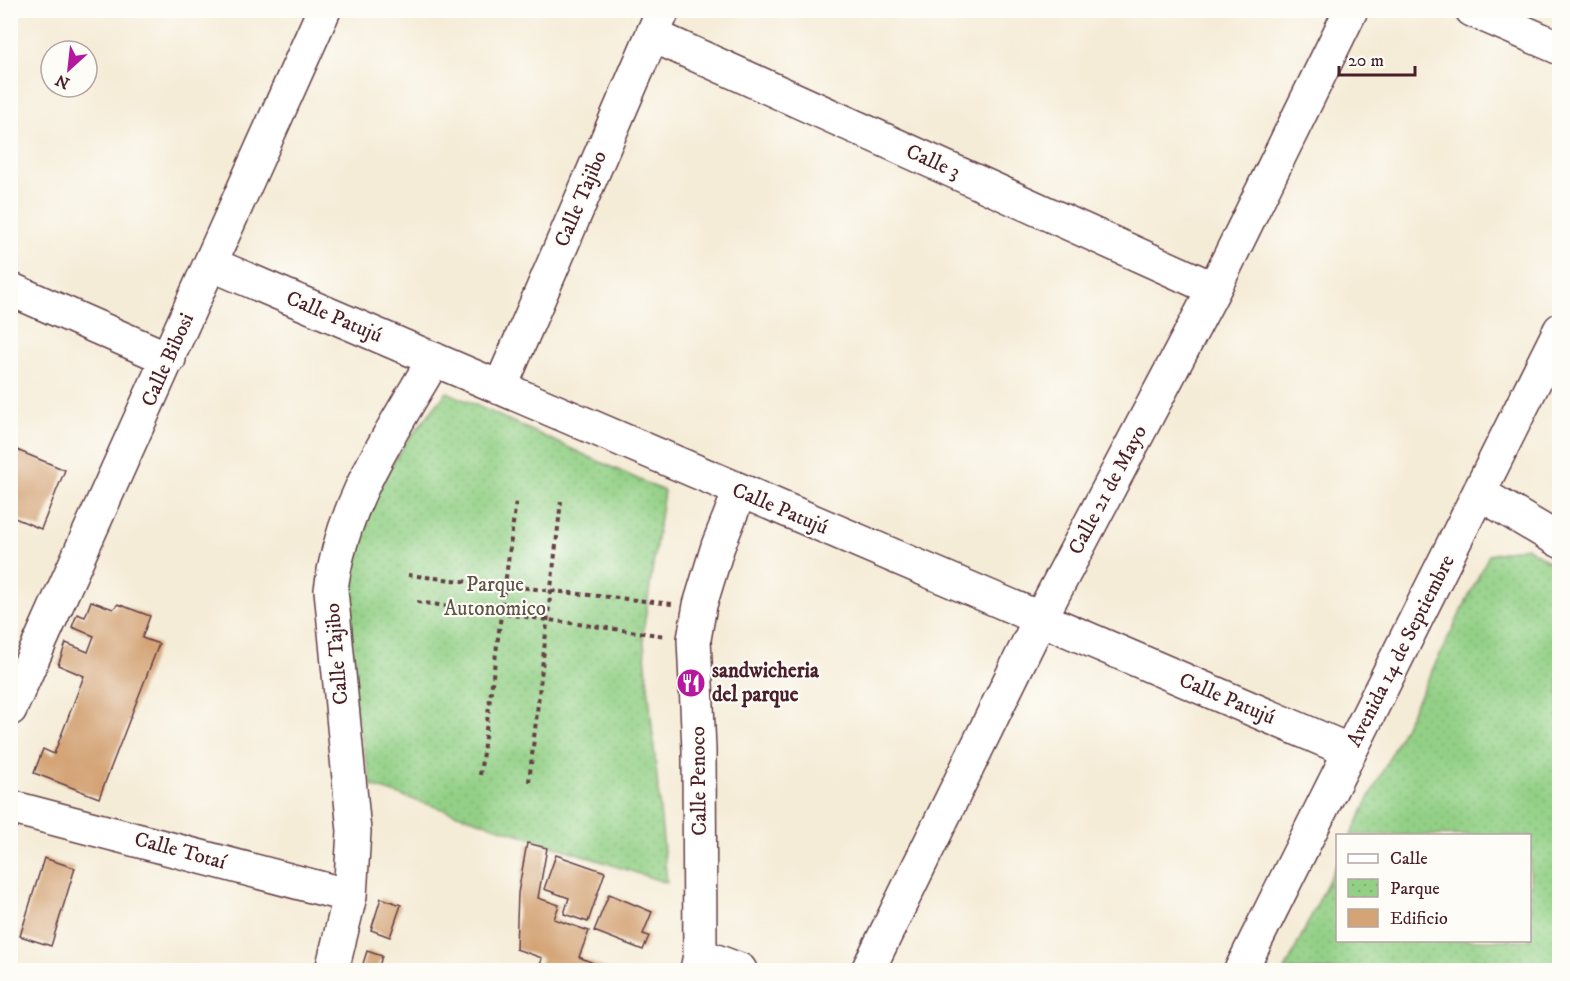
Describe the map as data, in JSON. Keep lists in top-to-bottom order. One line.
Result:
{"streets":{"street":["Calle 3","Calle Tajibo","Calle Patujú","Calle Bibosi","Calle 21 de Mayo","Avenida 14 de Septiembre","Calle Penoco","Calle Totaí"]},"crossings":[["Calle 3","Calle Tajibo"],["Calle 3","Calle 21 de Mayo"],["Calle Tajibo","Calle Patujú"],["Calle Tajibo","Calle Totaí"],["Calle Patujú","Calle Bibosi"],["Calle Patujú","Calle 21 de Mayo"],["Calle Patujú","Avenida 14 de Septiembre"],["Calle Patujú","Calle Penoco"]],"parks":["Parque Autonomico"],"places":{"restaurant":["sandwicheria del parque"]},"legend":["Calle","Parque","Edificio"],"scale_bar":"20 m","north":"bottom left"}
